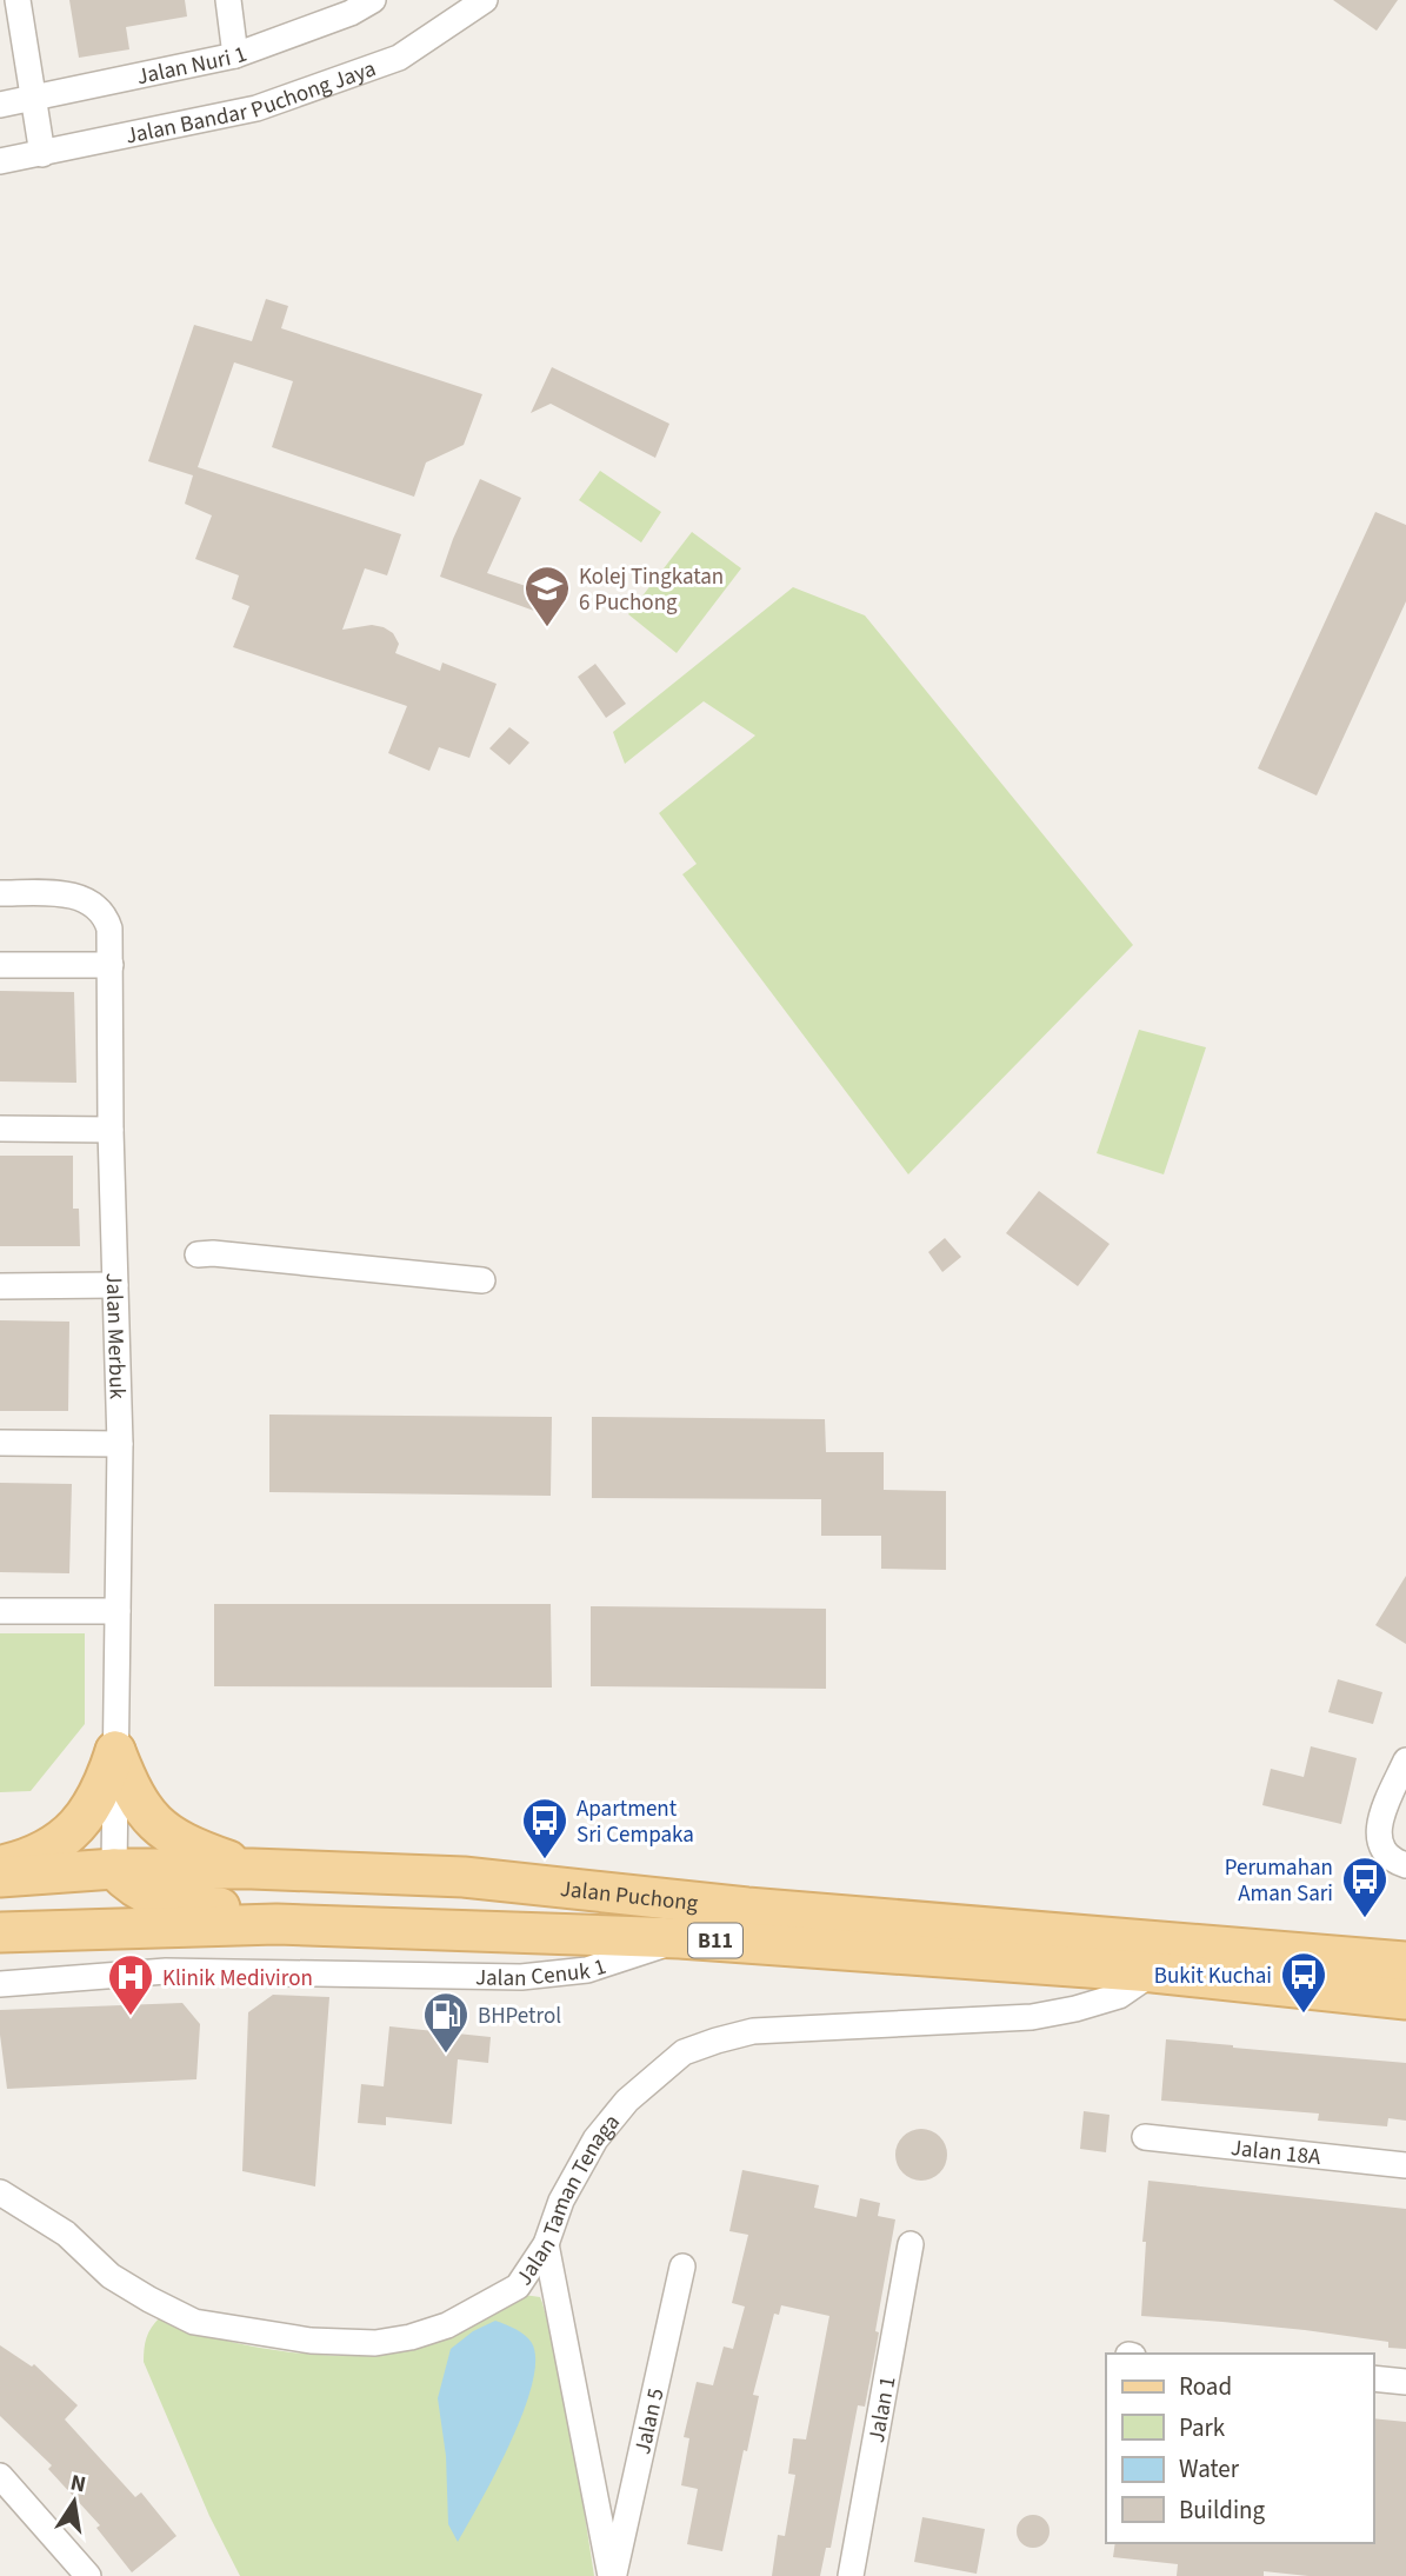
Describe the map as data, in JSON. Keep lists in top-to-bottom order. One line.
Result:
{"streets":{"main road":["Jalan Puchong","B11"],"street":["Jalan Nuri 1","Jalan Bandar Puchong Jaya","Jalan Merbuk","Jalan Cenuk 1","Jalan 18A","Jalan Taman Tenaga","Jalan 1","Jalan 5"]},"crossings":[["Jalan Merbuk","Jalan Puchong"],["Jalan Puchong","Jalan Cenuk 1"],["Jalan Puchong","Jalan Taman Tenaga"],["Jalan Taman Tenaga","Jalan 5"]],"places":{"school or university":["Kolej Tingkatan 6 Puchong"],"bus stop":["Apartment Sri Cempaka","Perumahan Aman Sari","Bukit Kuchai"],"hospital":["Klinik Mediviron"],"fuel station":["BHPetrol"]},"legend":["Road","Park","Water","Building"],"north":"top"}
